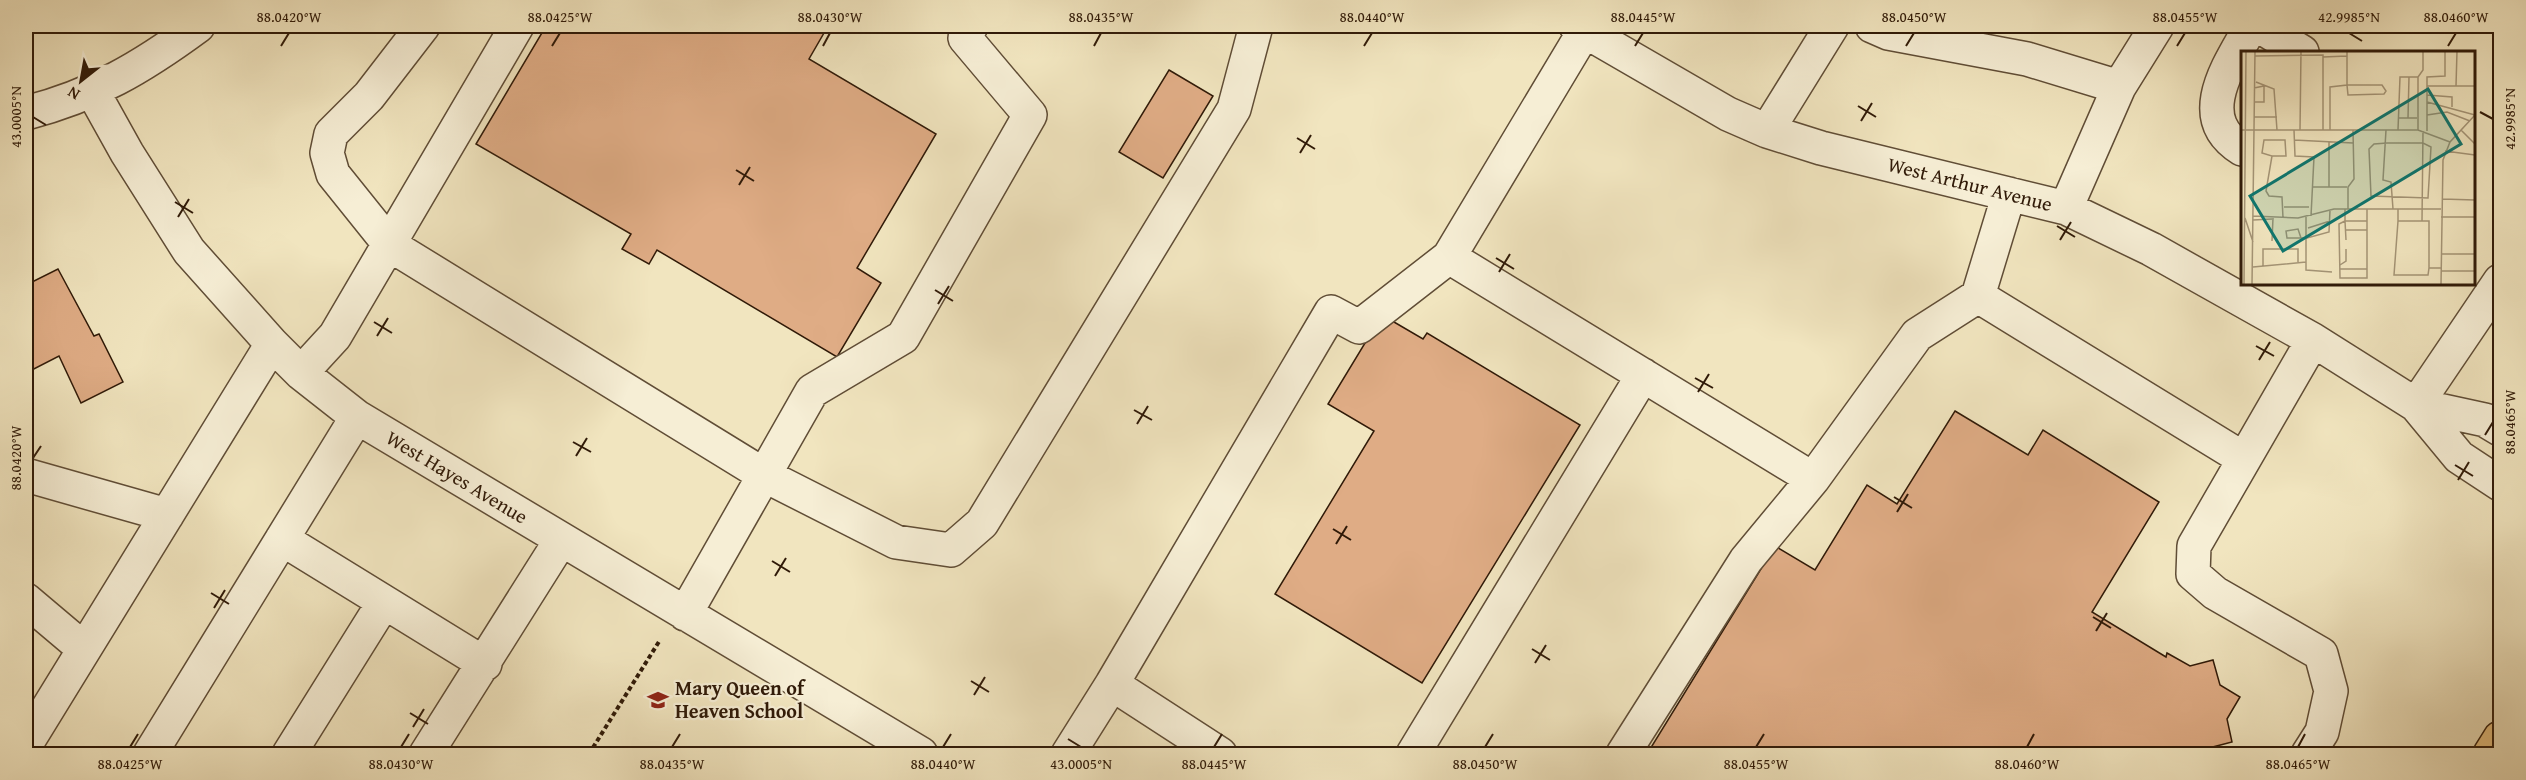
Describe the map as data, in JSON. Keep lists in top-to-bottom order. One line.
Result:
{"streets":{"street":["West Arthur Avenue","West Hayes Avenue"]},"places":{"school or university":["Mary Queen of Heaven School"]},"north":"bottom left","coordinates":["88.0420°W","88.0425°W","88.0430°W","88.0435°W","88.0440°W","88.0445°W","88.0450°W","88.0455°W","42.9985°N","88.0460°W","43.0005°N","88.0465°W"]}
